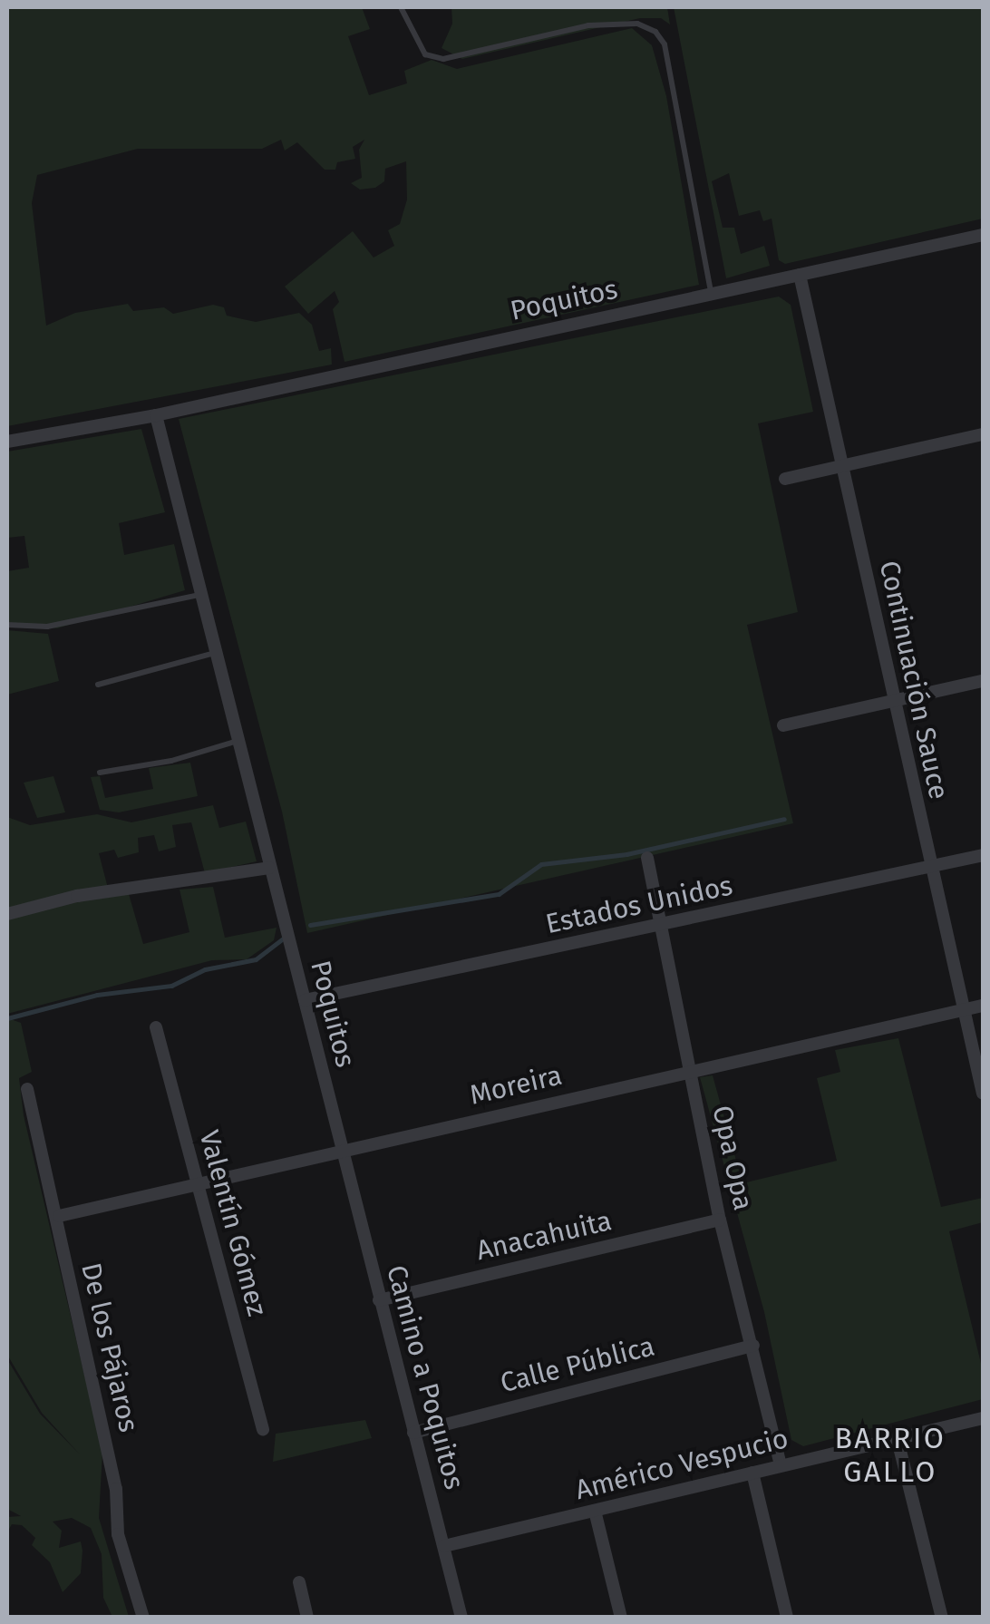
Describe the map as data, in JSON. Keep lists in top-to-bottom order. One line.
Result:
{"streets":{"street":["Poquitos","Continuación Sauce","Estados Unidos","Moreira","Opa Opa","Valentín Gómez","Anacahuita","De los Pájaros","Calle Pública","Camino a Poquitos","Américo Vespucio"]},"crossings":[["Poquitos","Continuación Sauce"],["Poquitos","Estados Unidos"],["Poquitos","Moreira"],["Poquitos","Camino a Poquitos"],["Continuación Sauce","Estados Unidos"],["Continuación Sauce","Moreira"],["Estados Unidos","Opa Opa"],["Moreira","Opa Opa"],["Moreira","Valentín Gómez"],["Moreira","De los Pájaros"],["Moreira","Camino a Poquitos"],["Opa Opa","Anacahuita"],["Opa Opa","Calle Pública"],["Opa Opa","Américo Vespucio"],["Anacahuita","Camino a Poquitos"],["Calle Pública","Camino a Poquitos"],["Camino a Poquitos","Américo Vespucio"]],"districts":["BARRIO GALLO"]}
